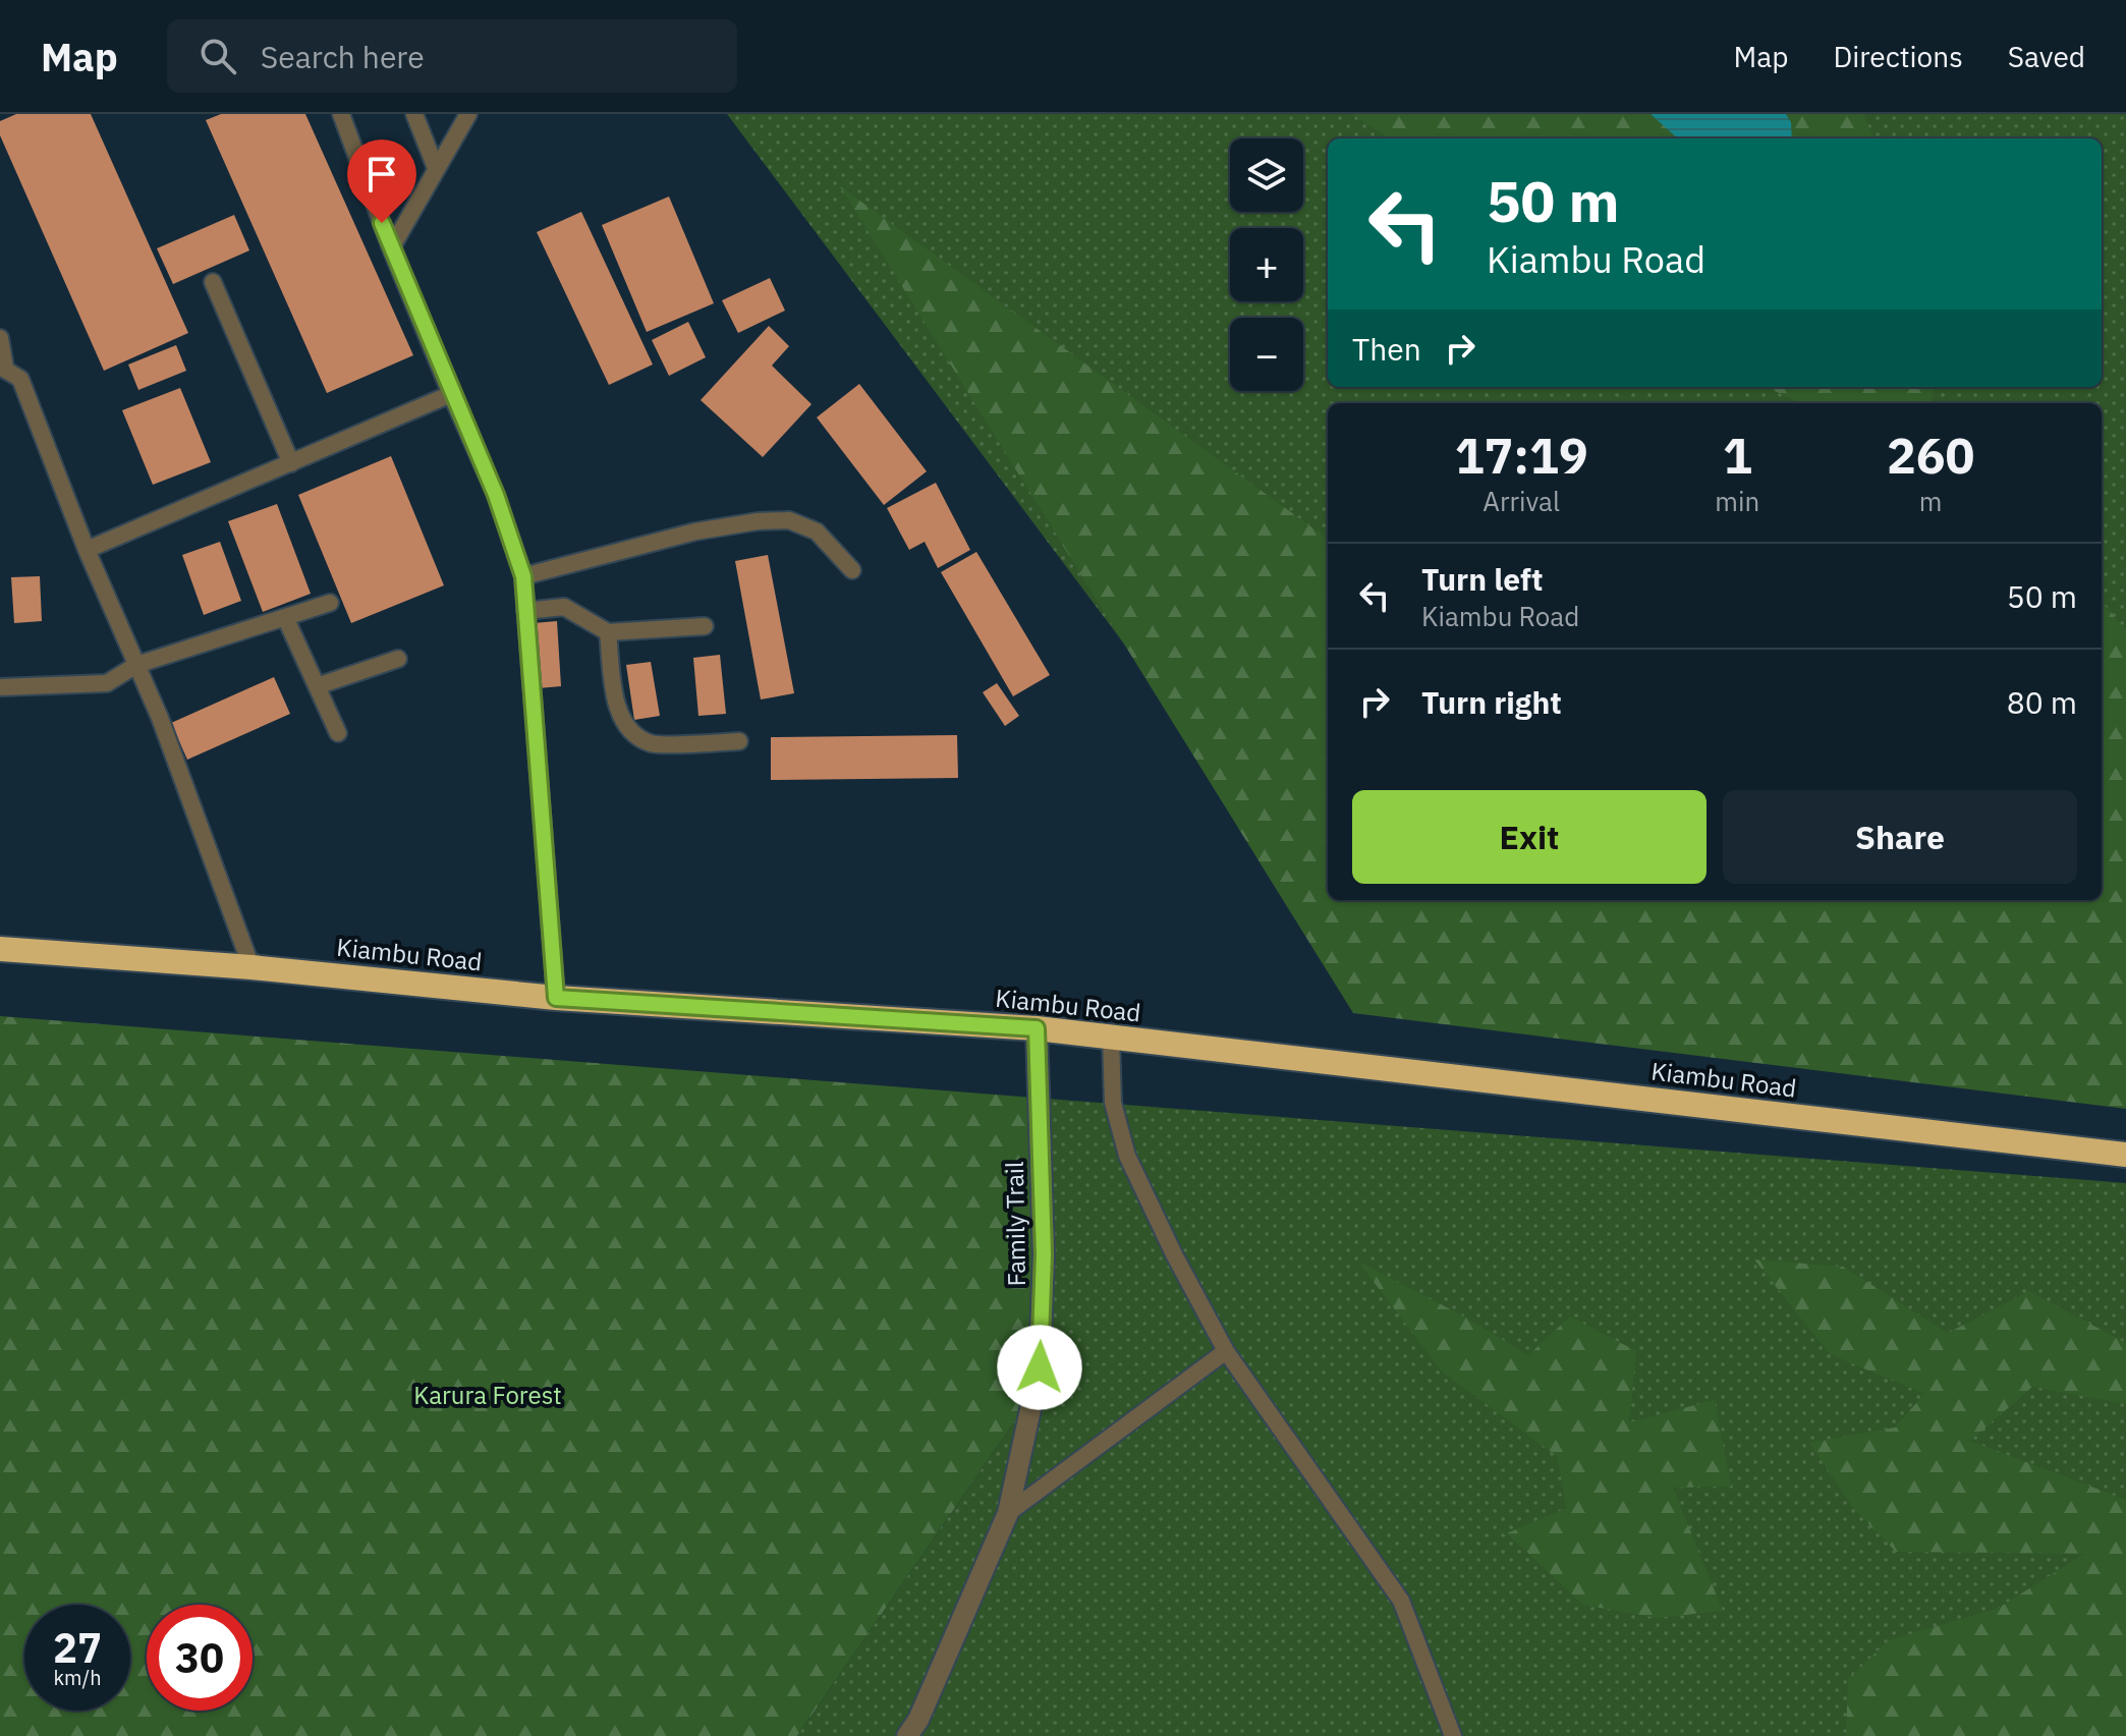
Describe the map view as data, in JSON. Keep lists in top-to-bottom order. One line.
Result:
{"streets":{"highway":["Kiambu Road"],"street":["Family Trail"]},"crossings":[["Kiambu Road","Family Trail"]],"parks":["Karura Forest"],"page":{"header":"Map","search":"Search here","nav":["Map","Directions","Saved"],"map_buttons":["+","−"],"turn":["50 m","Kiambu Road"],"then":"Then","eta":["17:19","Arrival","1","min","260","m"],"list":[{"name":"Turn left","note":"Kiambu Road","value":"50 m"},{"name":"Turn right","value":"80 m"}],"buttons":["Exit","Share"],"speed":"27 km/h","limit":"30"}}
